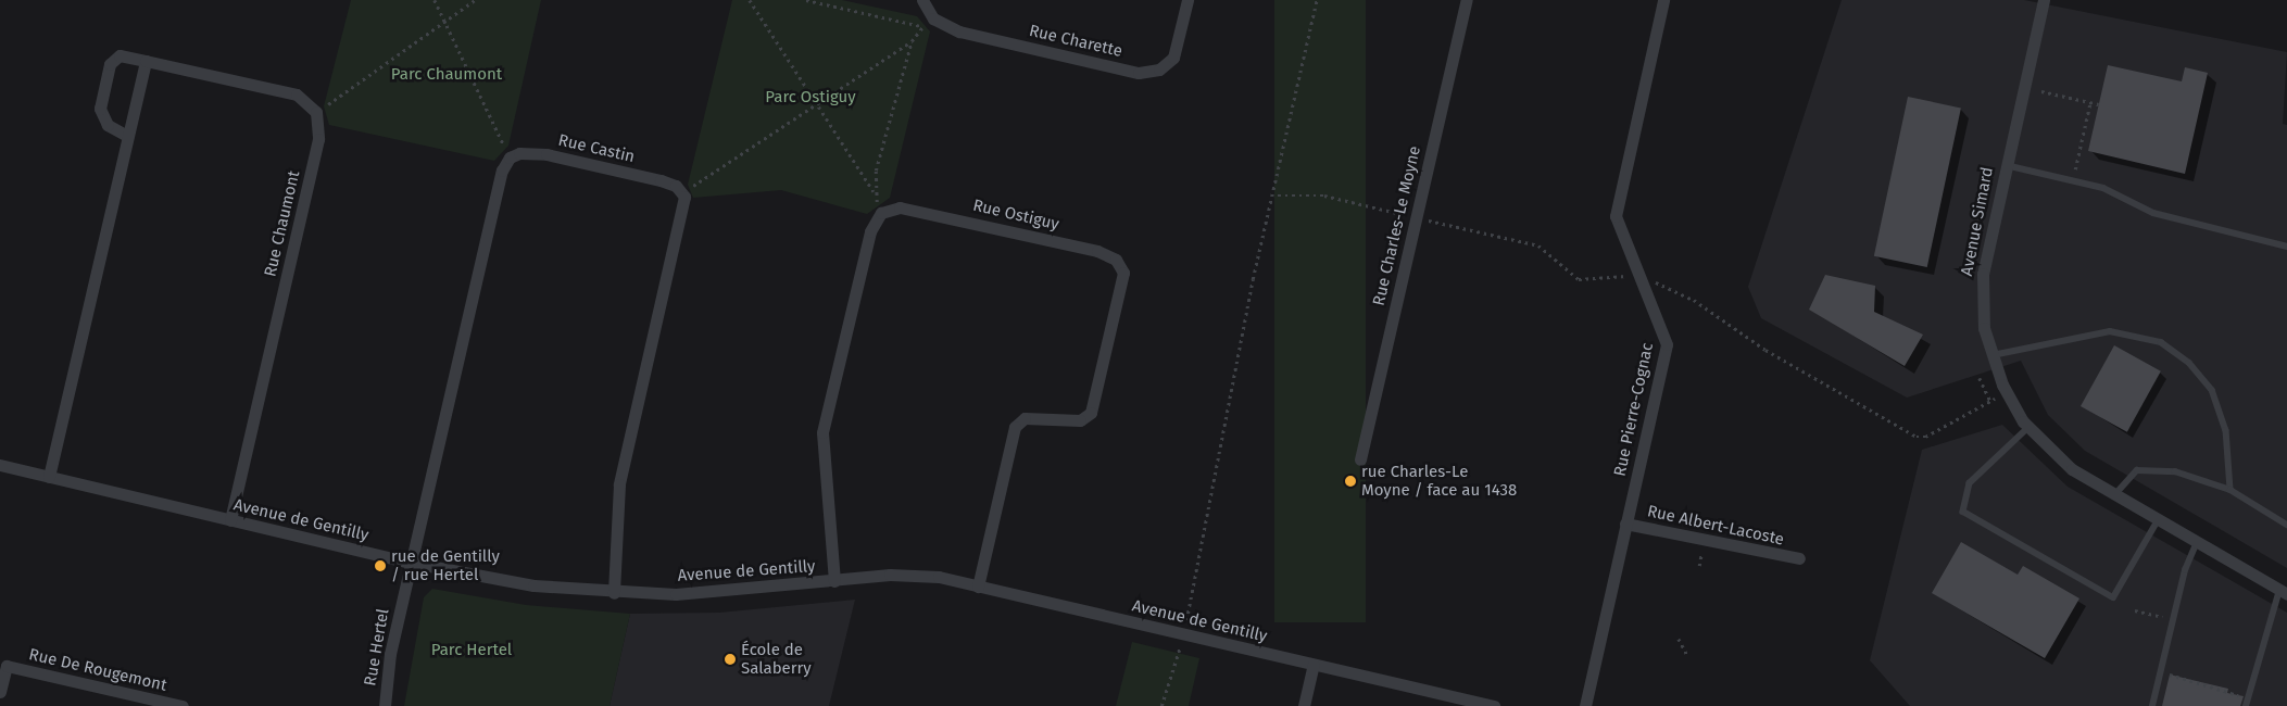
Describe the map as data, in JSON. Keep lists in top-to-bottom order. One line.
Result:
{"streets":{"street":["Rue Charette","Rue Castin","Rue Ostiguy","Avenue Simard","Rue Chaumont","Rue Charles-Le Moyne","Rue Pierre-Cognac","Avenue de Gentilly","Rue Albert-Lacoste","Rue Hertel","Rue De Rougemont"]},"crossings":[["Rue Ostiguy","Avenue de Gentilly"],["Rue Chaumont","Avenue de Gentilly"],["Rue Pierre-Cognac","Rue Albert-Lacoste"],["Avenue de Gentilly","Rue Hertel"]],"parks":["Parc Chaumont","Parc Ostiguy","Parc Hertel"],"places":["rue Charles-Le Moyne / face au 1438","rue de Gentilly / rue Hertel","École de Salaberry"]}
